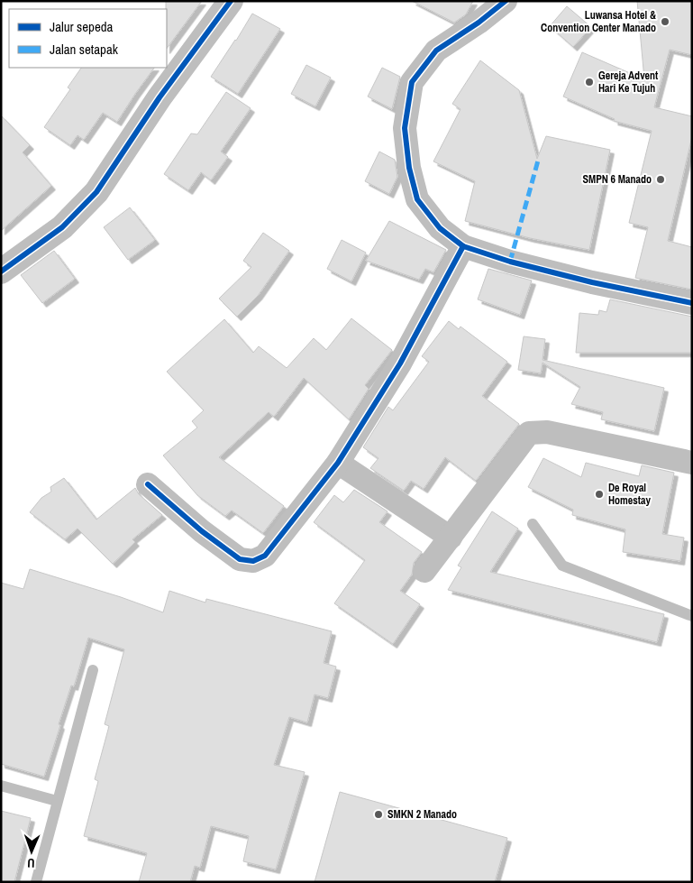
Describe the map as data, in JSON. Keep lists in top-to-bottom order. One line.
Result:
{"places":["Luwansa Hotel & Convention Center Manado","Gereja Advent Hari Ke Tujuh","SMPN 6 Manado","De Royal Homestay","SMKN 2 Manado"],"legend":["Jalur sepeda","Jalan setapak"],"north":"bottom"}
